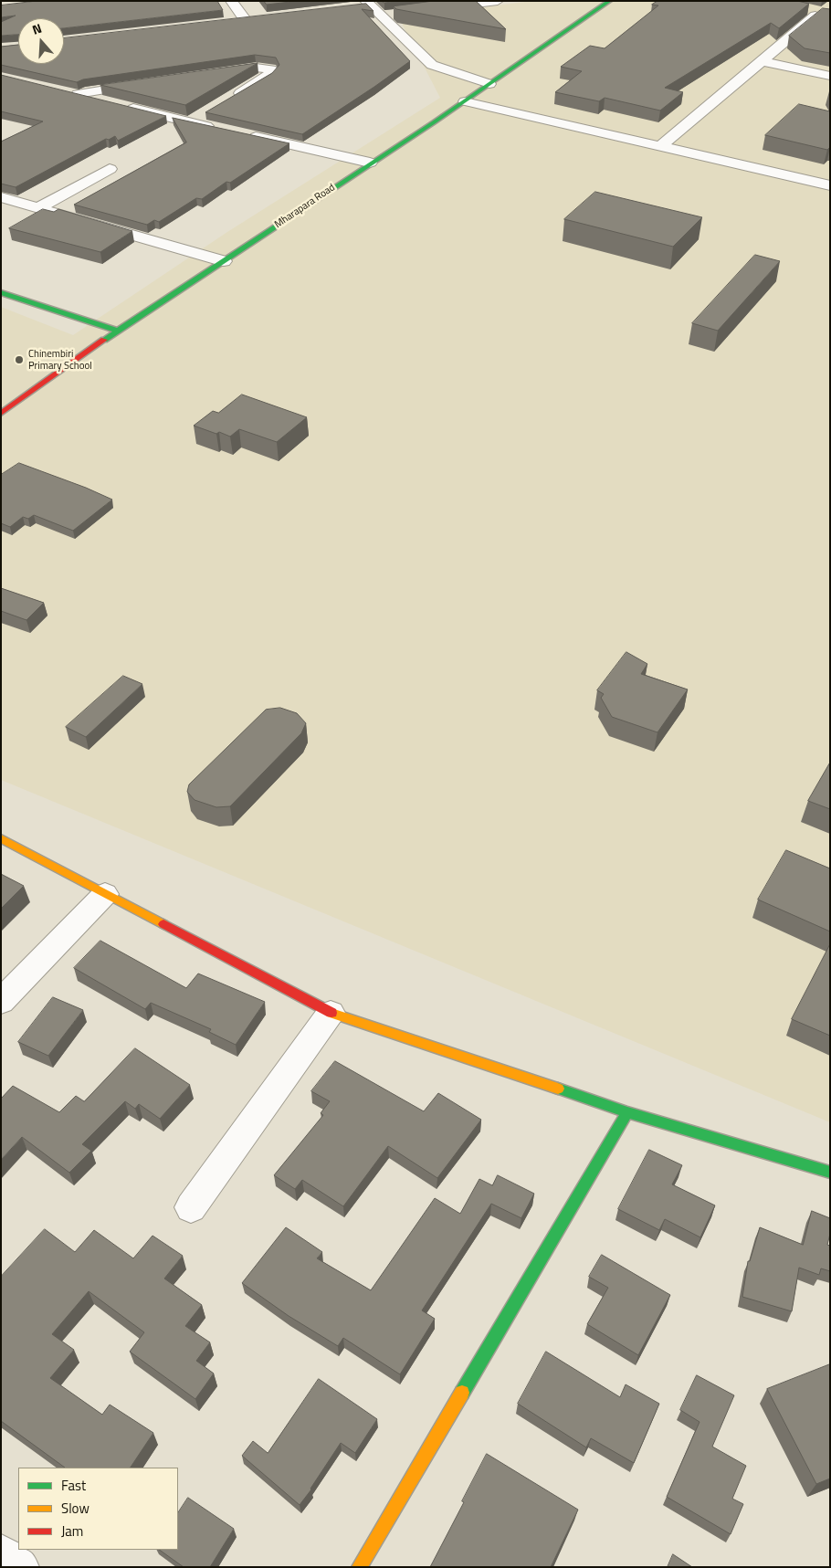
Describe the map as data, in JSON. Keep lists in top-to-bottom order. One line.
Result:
{"streets":{"main road":["Mharapara Road"]},"places":["Chinembiri Primary School"],"legend":["Fast","Slow","Jam"],"north":"top"}
